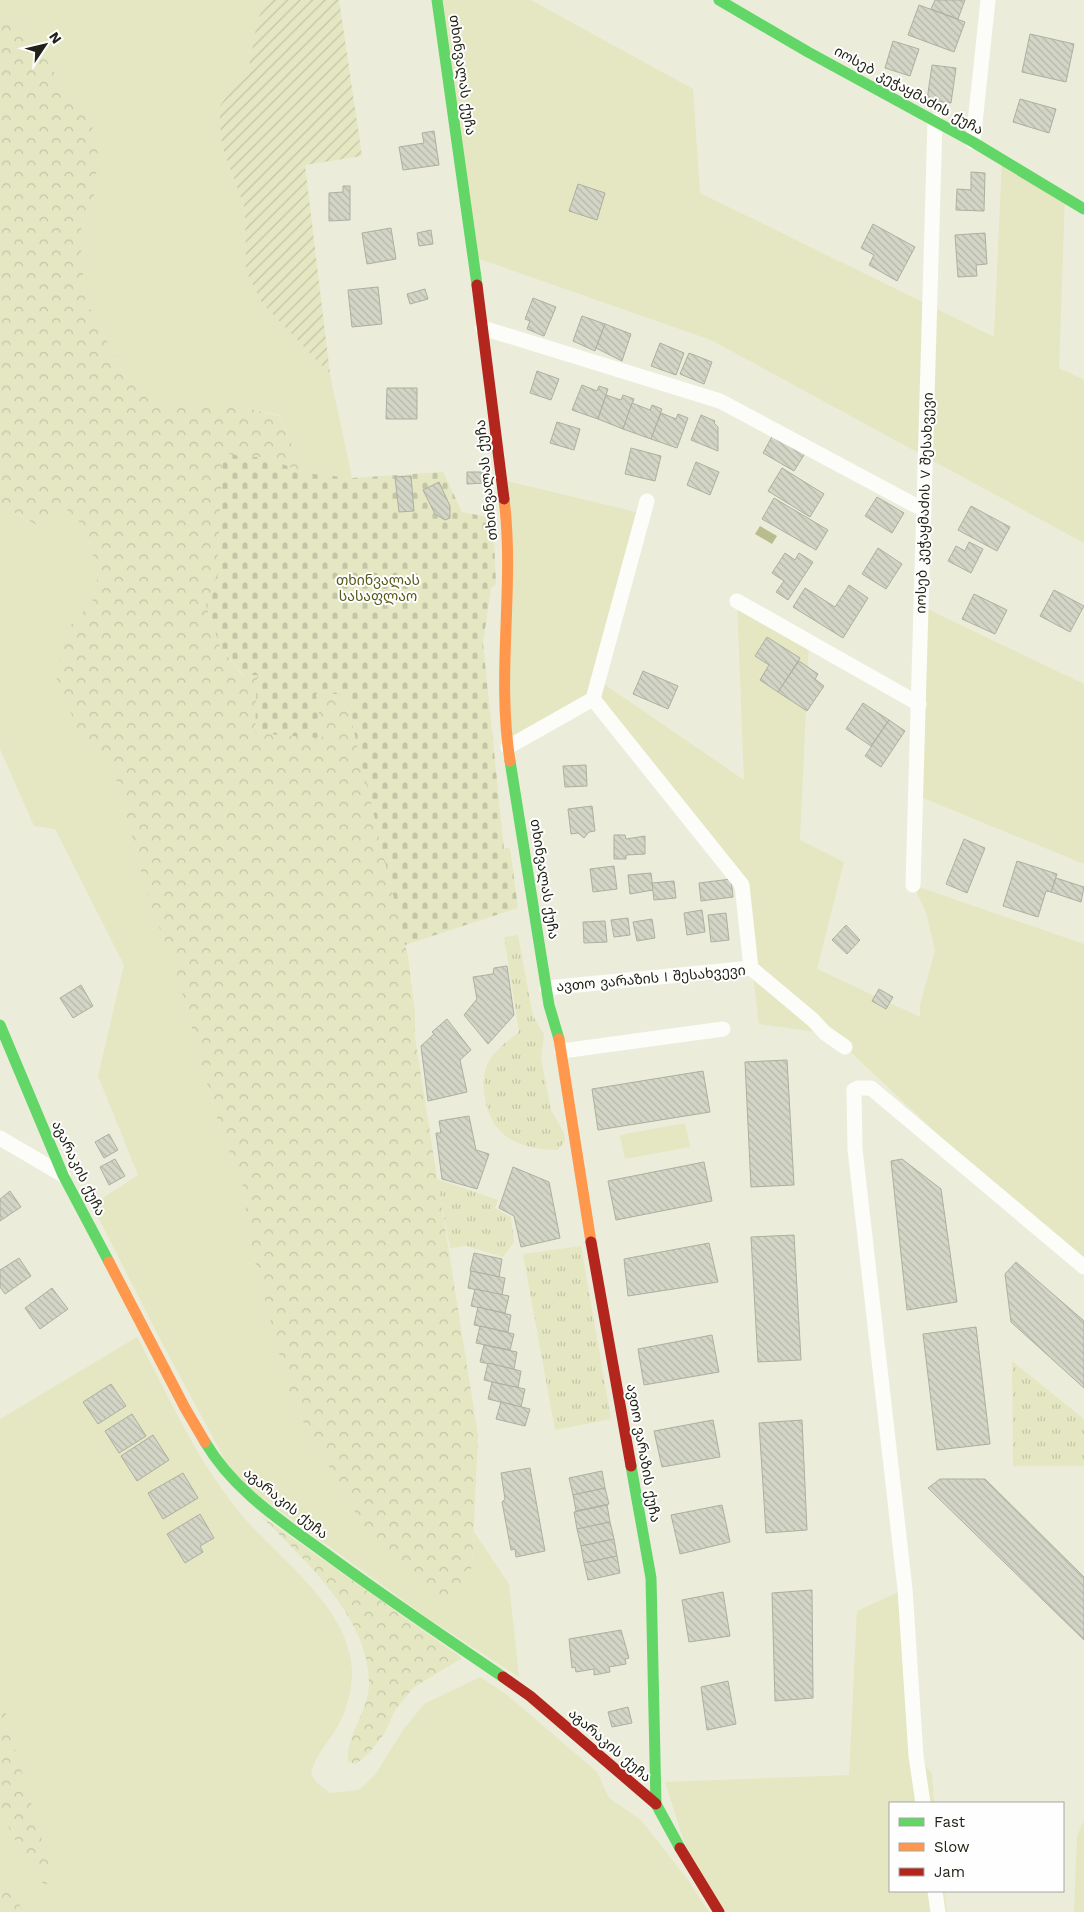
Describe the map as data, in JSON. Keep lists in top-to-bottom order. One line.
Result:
{"streets":{"street":["თხინვალას ქუჩა","იოსებ კეჭაყმაძის ქუჩა","იოსებ კეჭაყმაძის V შესახვევი","ავთო ვარაზის I შესახვევი","აგარაკის ქუჩა","ავთო ვარაზის ქუჩა"]},"crossings":[["თხინვალას ქუჩა","ავთო ვარაზის I შესახვევი"],["თხინვალას ქუჩა","ავთო ვარაზის ქუჩა"],["იოსებ კეჭაყმაძის ქუჩა","იოსებ კეჭაყმაძის V შესახვევი"],["ავთო ვარაზის I შესახვევი","ავთო ვარაზის ქუჩა"],["აგარაკის ქუჩა","ავთო ვარაზის ქუჩა"]],"parks":["თხინვალას სასაფლაო"],"legend":["Fast","Slow","Jam"],"north":"top right"}
